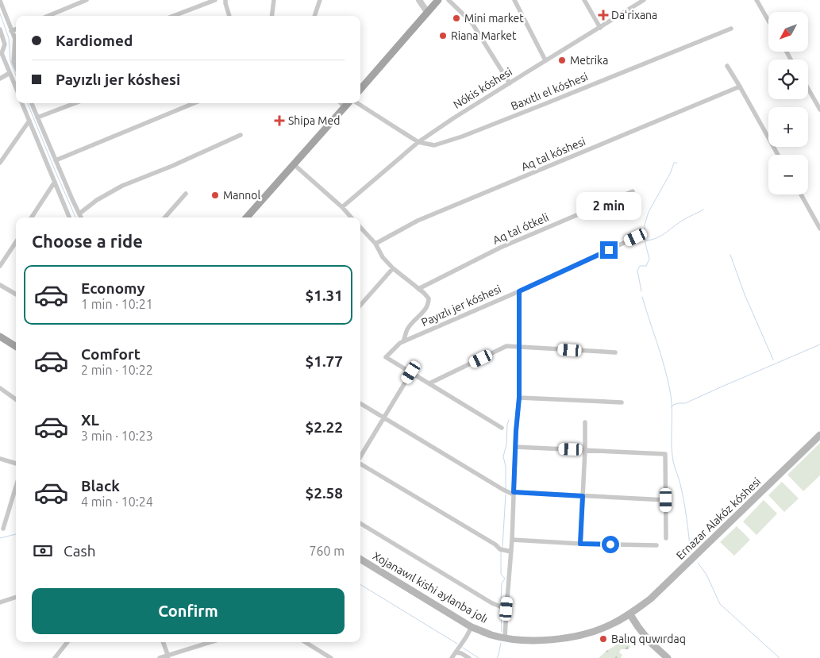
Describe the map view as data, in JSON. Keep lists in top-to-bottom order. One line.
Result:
{"streets":{"main road":["Ernazar Alakóz kóshesi","Xojanawıl kishi aylanba jolı"],"street":["Nókis kóshesi","Baxıtlı el kóshesi","Aq tal kóshesi","Aq tal ótkeli","Payızlı jer kóshesi"]},"crossings":[["Nókis kóshesi","Baxıtlı el kóshesi"],["Ernazar Alakóz kóshesi","Xojanawıl kishi aylanba jolı"]],"places":{"health":["Daʻrixana","Shipa Med"],"other":["Mini market","Riana Market","Metrika","Mannol","Balıq quwırdaq"]},"north":"bottom left","page":{"map_buttons":["+","−"],"banner":["Kardiomed","Payızlı jer kóshesi"],"bubble":"2 min","heading":"Choose a ride","list":[{"name":"Economy","note":"1 min · 10:21","value":"$1.31"},{"name":"Comfort","note":"2 min · 10:22","value":"$1.77"},{"name":"XL","note":"3 min · 10:23","value":"$2.22"},{"name":"Black","note":"4 min · 10:24","value":"$2.58"}],"pay":["Cash","760 m"],"buttons":"Confirm"}}
